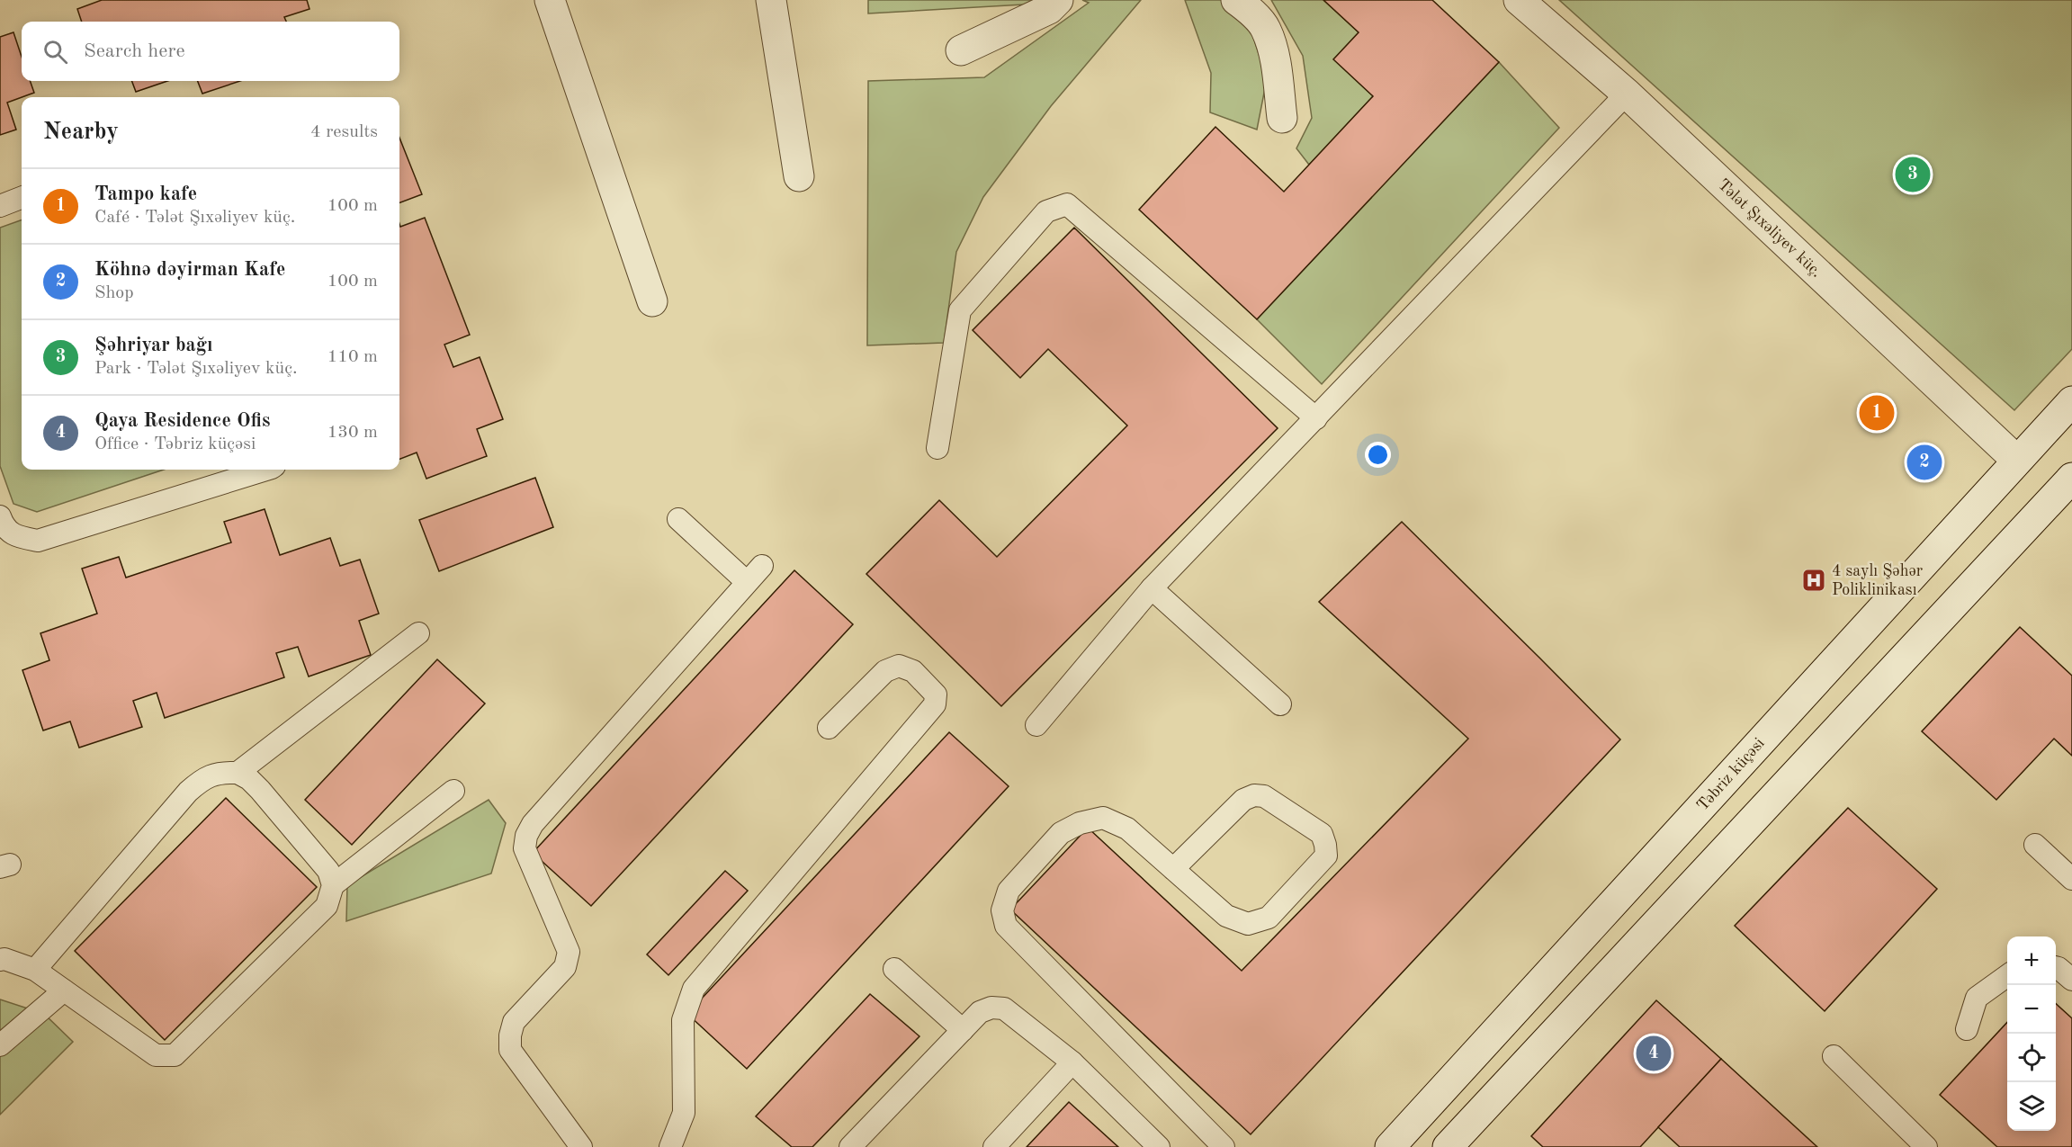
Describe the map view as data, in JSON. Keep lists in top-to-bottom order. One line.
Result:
{"streets":{"main road":["Tələt Şıxəliyev küç.","Təbriz küçəsi"]},"crossings":[["Tələt Şıxəliyev küç.","Təbriz küçəsi"]],"places":{"hospital":["4 saylı Şəhər Poliklinikası"]},"page":{"search":"Search here","heading":["Nearby","4 results"],"pins":["3","1","2","4"],"list":[{"mark":"1","name":"Tampo kafe","note":"Café · Tələt Şıxəliyev küç.","value":"100 m"},{"mark":"2","name":"Köhnə dəyirman Kafe","note":"Shop","value":"100 m"},{"mark":"3","name":"Şəhriyar bağı","note":"Park · Tələt Şıxəliyev küç.","value":"110 m"},{"mark":"4","name":"Qaya Residence Ofis","note":"Office · Təbriz küçəsi","value":"130 m"}],"map_buttons":["+","−"]}}
